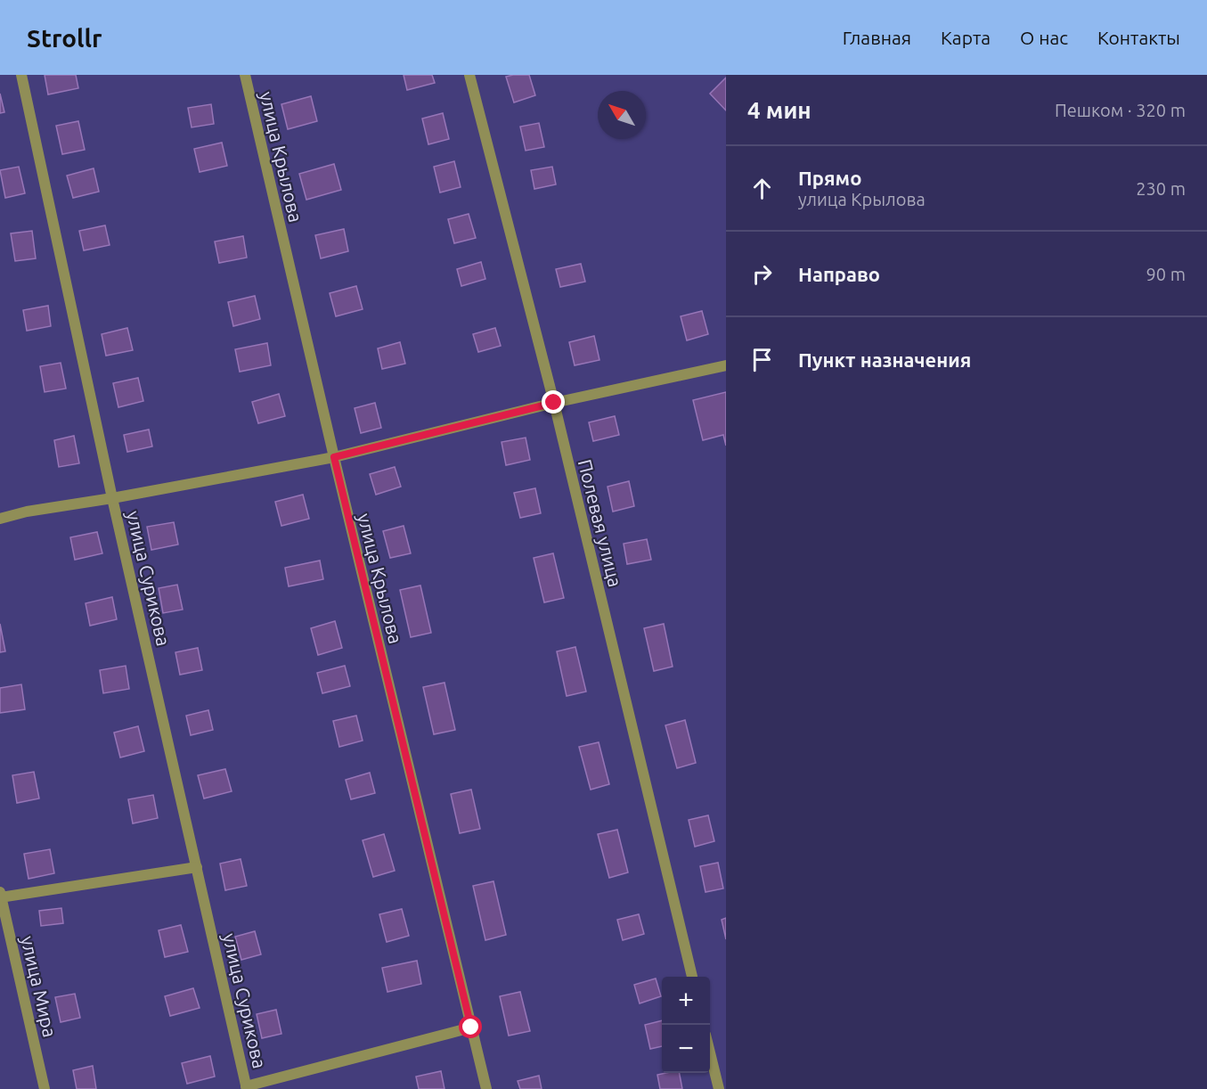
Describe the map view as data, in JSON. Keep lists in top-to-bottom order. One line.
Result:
{"streets":{"street":["улица Крылова","Полевая улица","улица Сурикова","улица Мира"]},"north":"top left","page":{"header":"Strollr","nav":["Главная","Карта","О нас","Контакты"],"heading":["4 мин","Пешком · 320 m"],"list":[["Прямо","улица Крылова","230 m"],["Направо","90 m"],"Пункт назначения"],"map_buttons":["+","−"]}}
